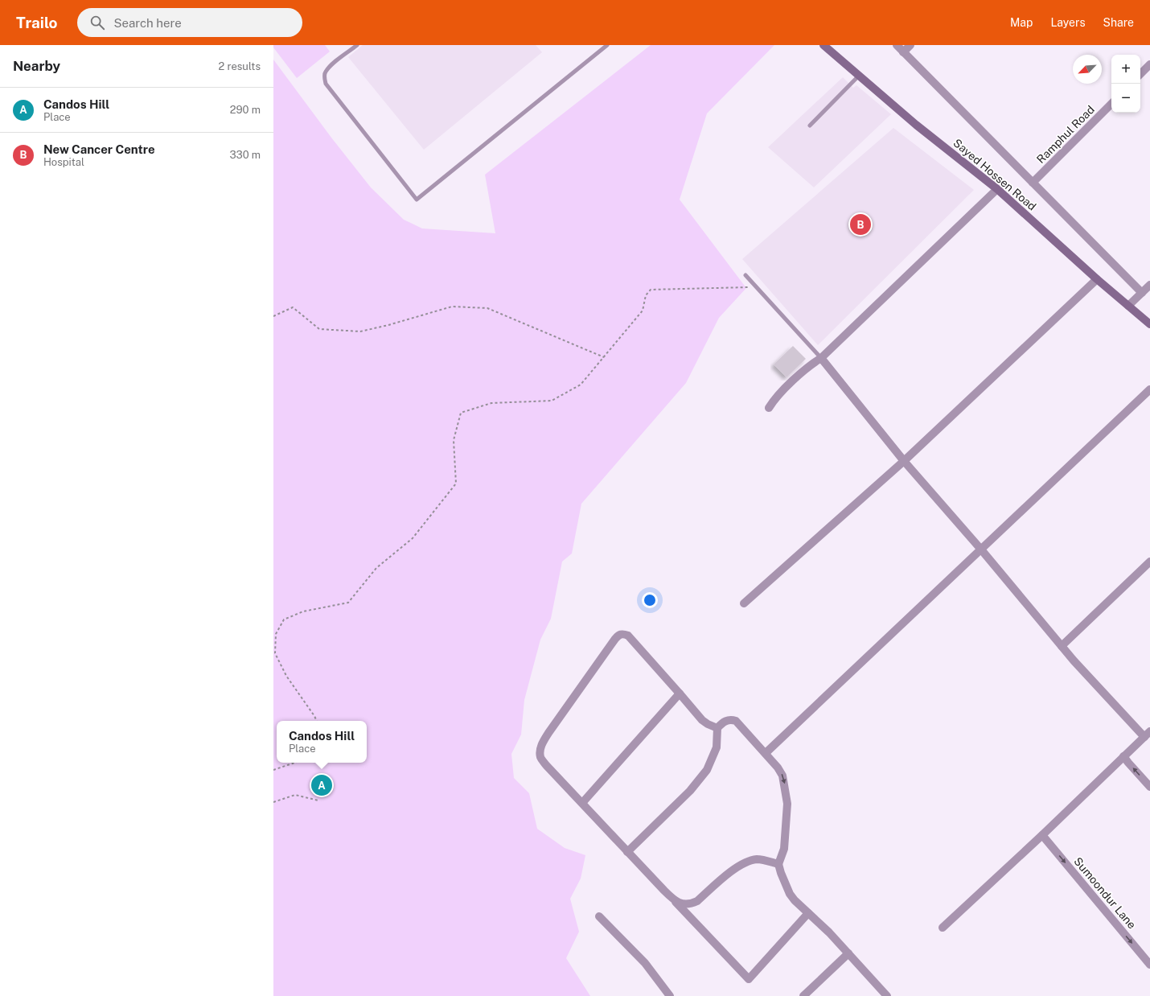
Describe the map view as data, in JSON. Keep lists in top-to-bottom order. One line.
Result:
{"streets":{"main road":["Sayed Hossen Road"],"street":["Ramphul Road","Sumoondur Lane"]},"one_way":["Sumoondur Lane"],"north":"bottom left","page":{"header":"Trailo","search":"Search here","nav":["Map","Layers","Share"],"heading":["Nearby","2 results"],"map_buttons":["+","−"],"list":[{"mark":"A","name":"Candos Hill","note":"Place","value":"290 m"},{"mark":"B","name":"New Cancer Centre","note":"Hospital","value":"330 m"}],"pins":["B","A"],"popup":["Candos Hill","Place"]}}
